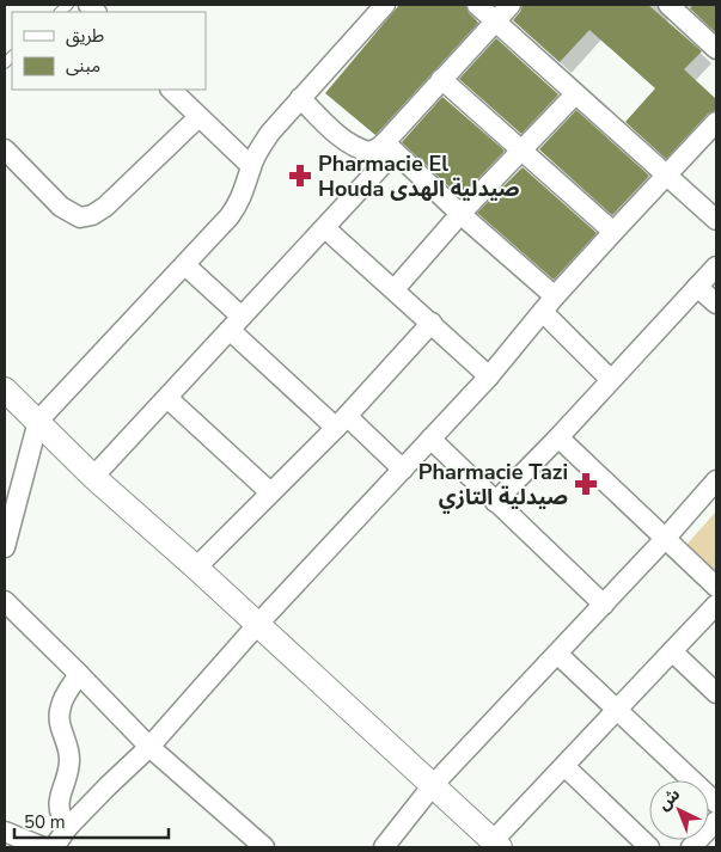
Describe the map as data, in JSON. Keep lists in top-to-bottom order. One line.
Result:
{"places":{"pharmacy":["Pharmacie El Houda صيدلية الهدى","Pharmacie Tazi صيدلية التازي"]},"legend":["طريق","مبنى"],"scale_bar":"50 m","north":"top left"}
